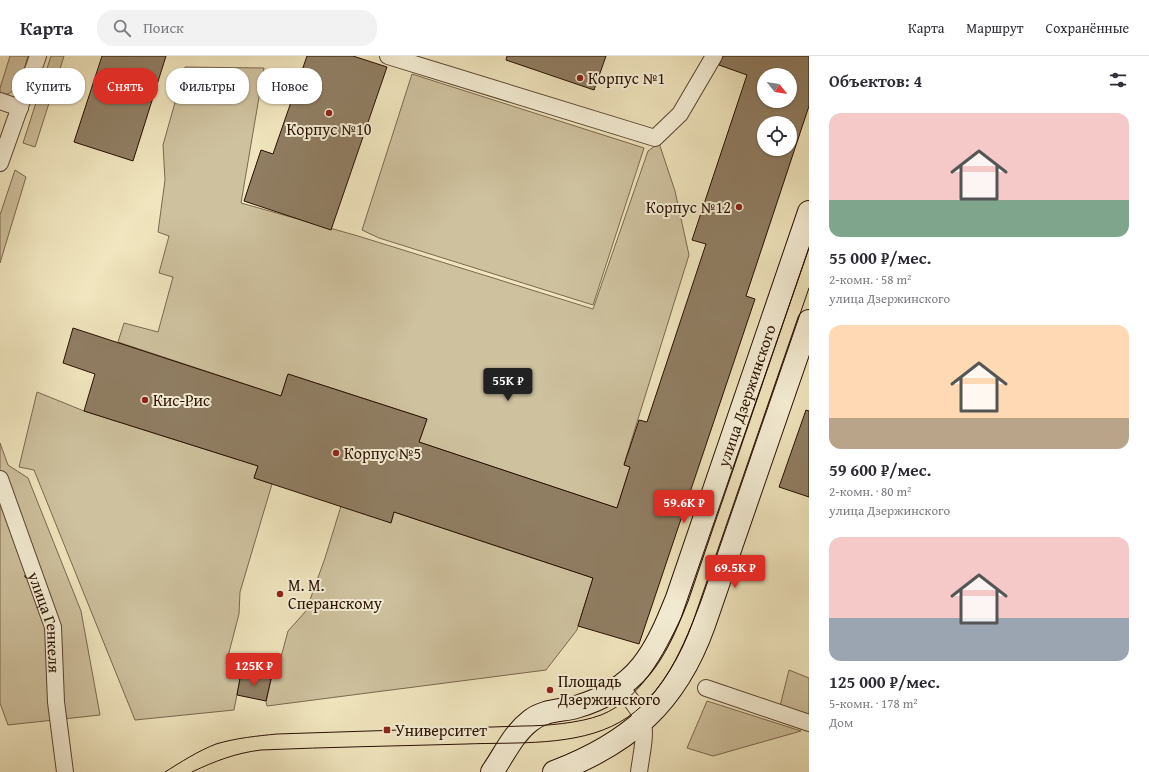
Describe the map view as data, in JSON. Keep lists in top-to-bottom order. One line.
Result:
{"streets":{"main road":["улица Дзержинского"],"lane":["улица Генкеля"]},"places":{"other":["Корпус №1","Корпус №10","Корпус №12","Кис-Рис","Корпус №5","М. М. Сперанскому","Площадь Дзержинского"],"transit":["Университет"]},"north":"bottom right","page":{"header":"Карта","search":"Поиск","nav":["Карта","Маршрут","Сохранённые"],"heading":"Объектов: 4","chip":["Купить","Снять","Фильтры","Новое"],"list":[{"name":"55 000 ₽/мес.","note":"2-комн. · 58 m² · улица Дзержинского"},{"name":"59 600 ₽/мес.","note":"2-комн. · 80 m² · улица Дзержинского"},{"name":"125 000 ₽/мес.","note":"5-комн. · 178 m² · Дом"}],"price":["55K ₽","59.6K ₽","69.5K ₽","125K ₽"]}}
